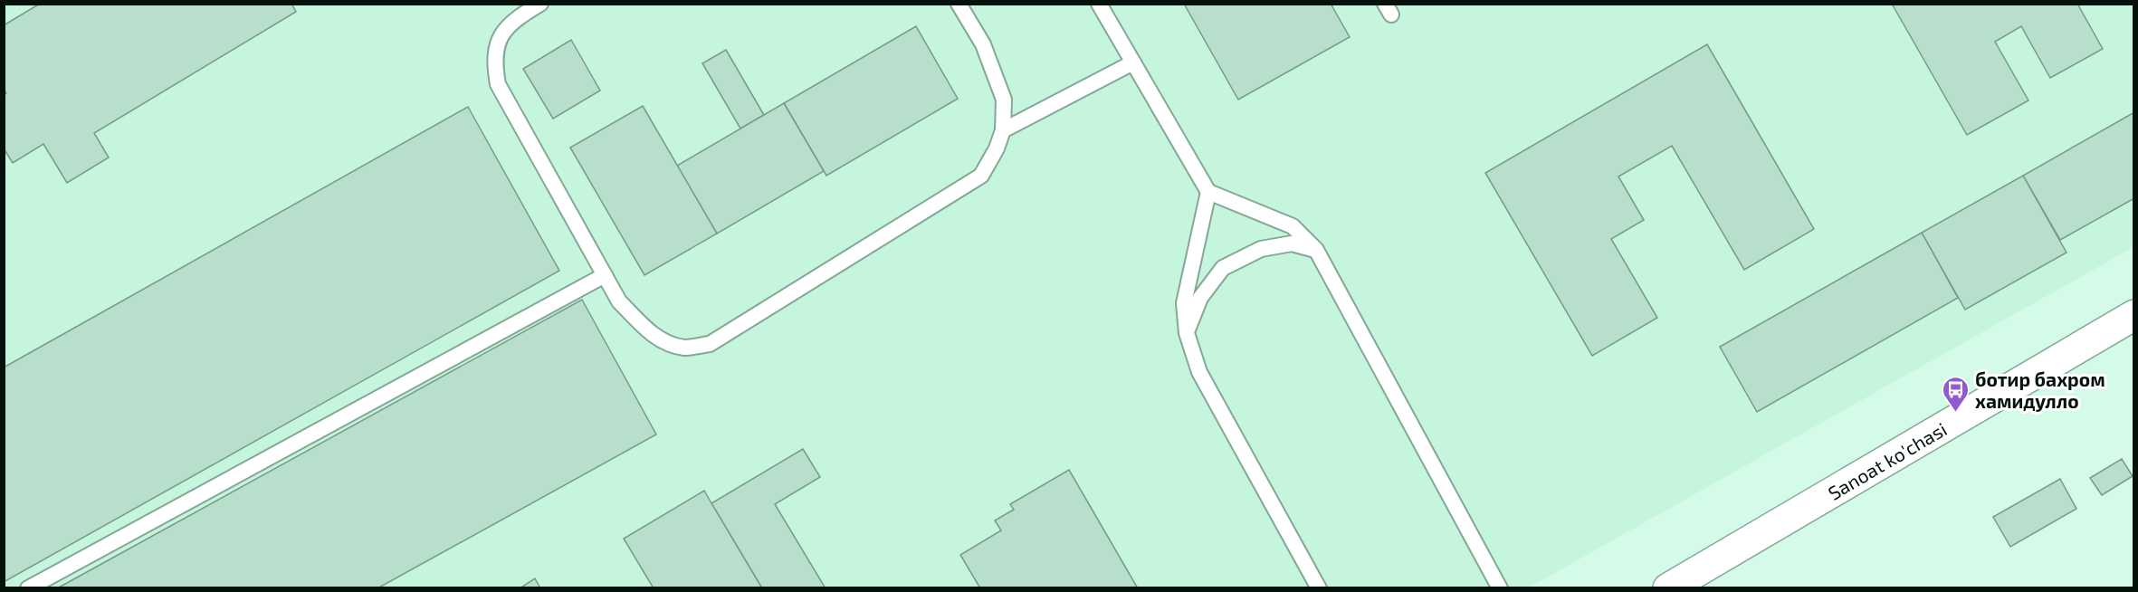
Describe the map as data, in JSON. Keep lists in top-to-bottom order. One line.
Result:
{"streets":{"street":["Sanoat ko'chasi"]},"places":{"bus stop":["ботир бахром хамидулло"]}}
